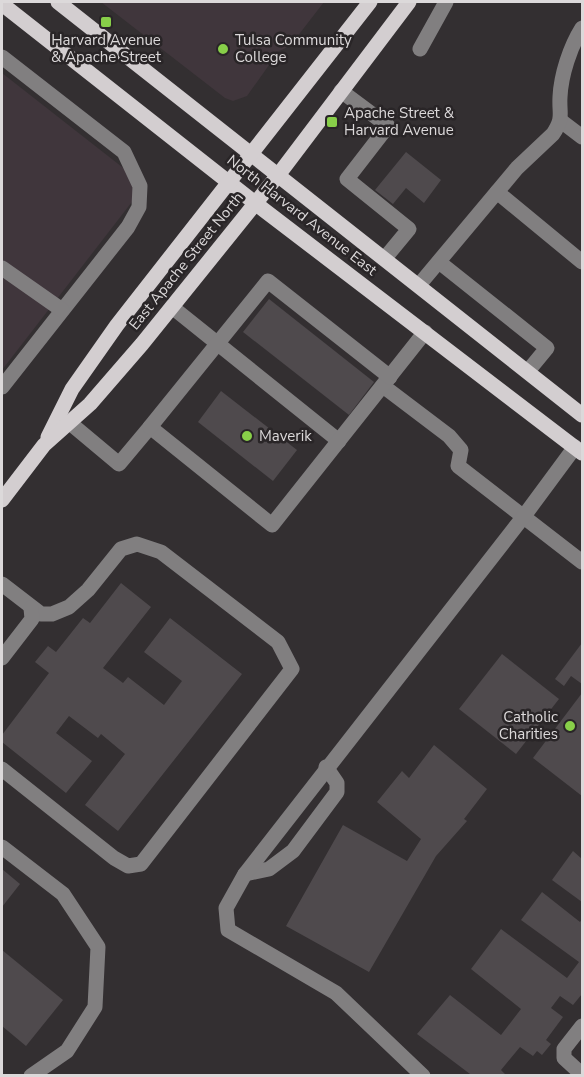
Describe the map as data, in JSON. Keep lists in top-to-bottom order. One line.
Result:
{"streets":{"main road":["North Harvard Avenue East","East Apache Street North"]},"crossings":[["North Harvard Avenue East","East Apache Street North"]],"places":{"transit":["Harvard Avenue & Apache Street","Apache Street & Harvard Avenue"],"other":["Tulsa Community College","Maverik","Catholic Charities"]}}
